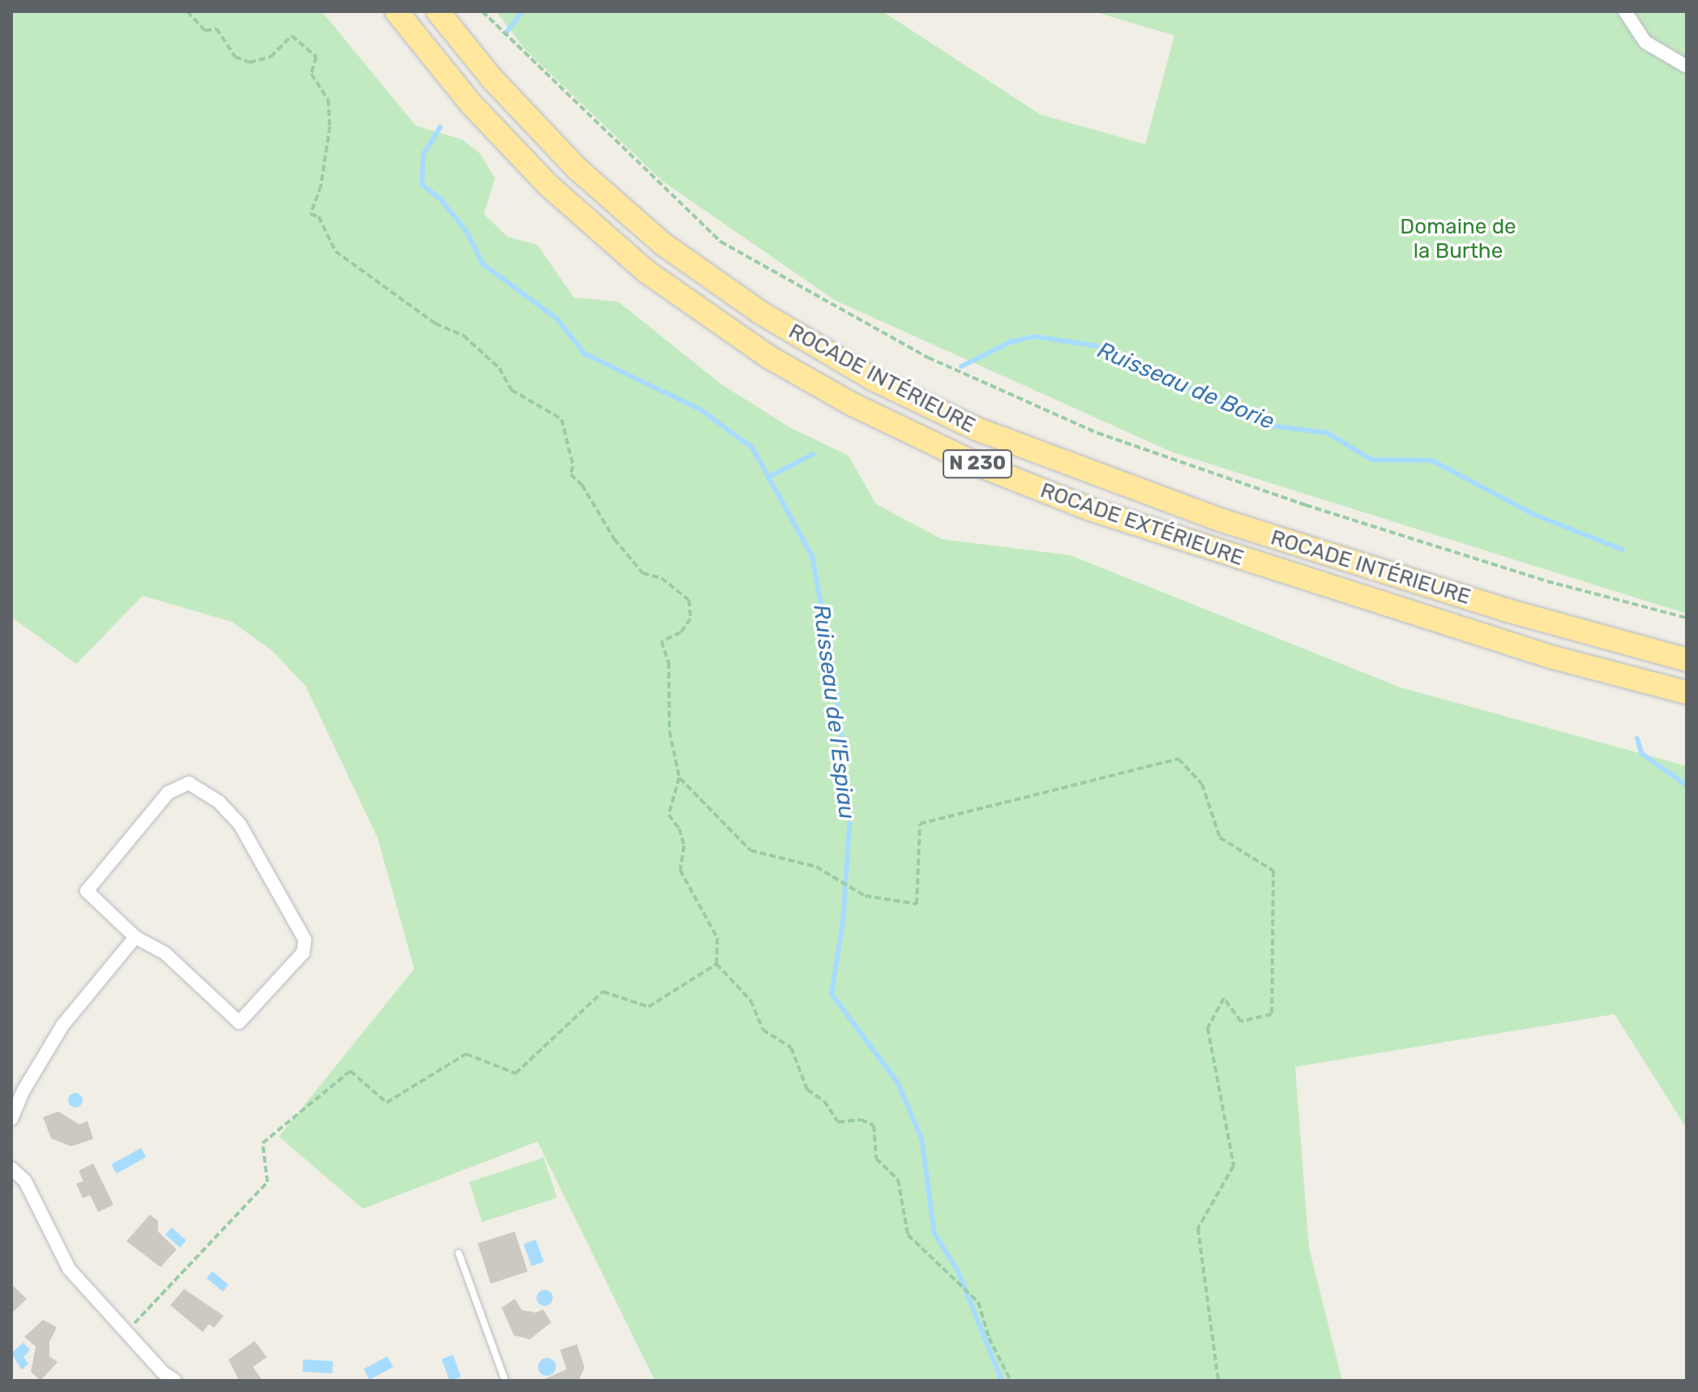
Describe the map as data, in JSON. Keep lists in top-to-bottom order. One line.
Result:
{"streets":{"highway":["ROCADE INTÉRIEURE","N 230","ROCADE EXTÉRIEURE"]},"water":["Ruisseau de Borie","Ruisseau de l'Espiau"],"parks":["Domaine de la Burthe"]}
